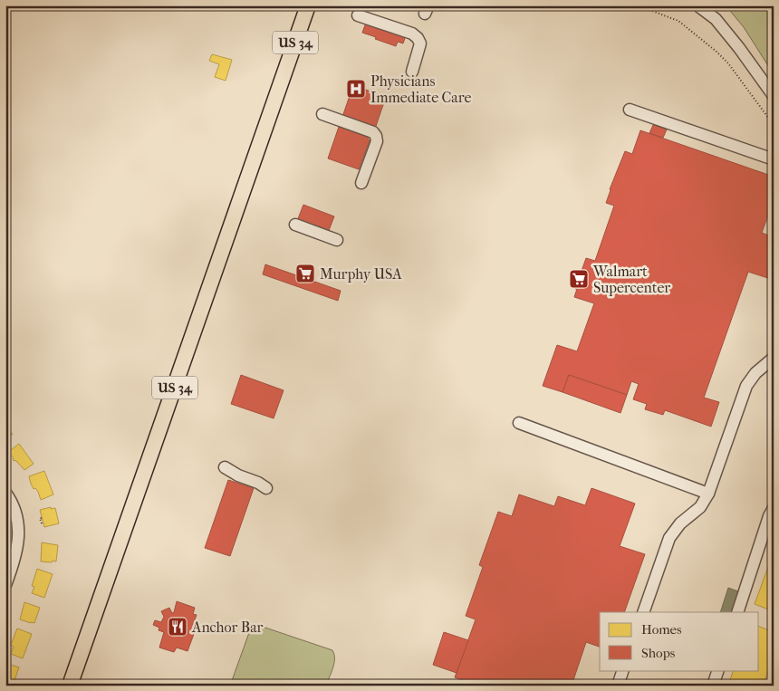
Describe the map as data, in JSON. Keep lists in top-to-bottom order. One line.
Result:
{"streets":{"main road":["US 34"]},"places":{"hospital":["Physicians Immediate Care"],"supermarket":["Murphy USA","Walmart Supercenter"],"restaurant":["Anchor Bar"]},"legend":["Homes","Shops"]}
